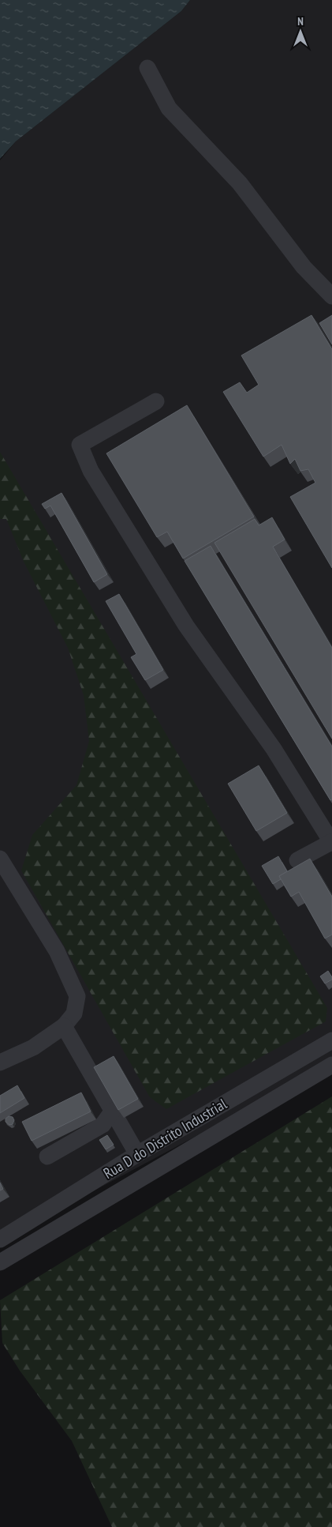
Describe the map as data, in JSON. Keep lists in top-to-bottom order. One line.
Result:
{"streets":{"street":["Rua D do Distrito Industrial"]},"north":"top"}
